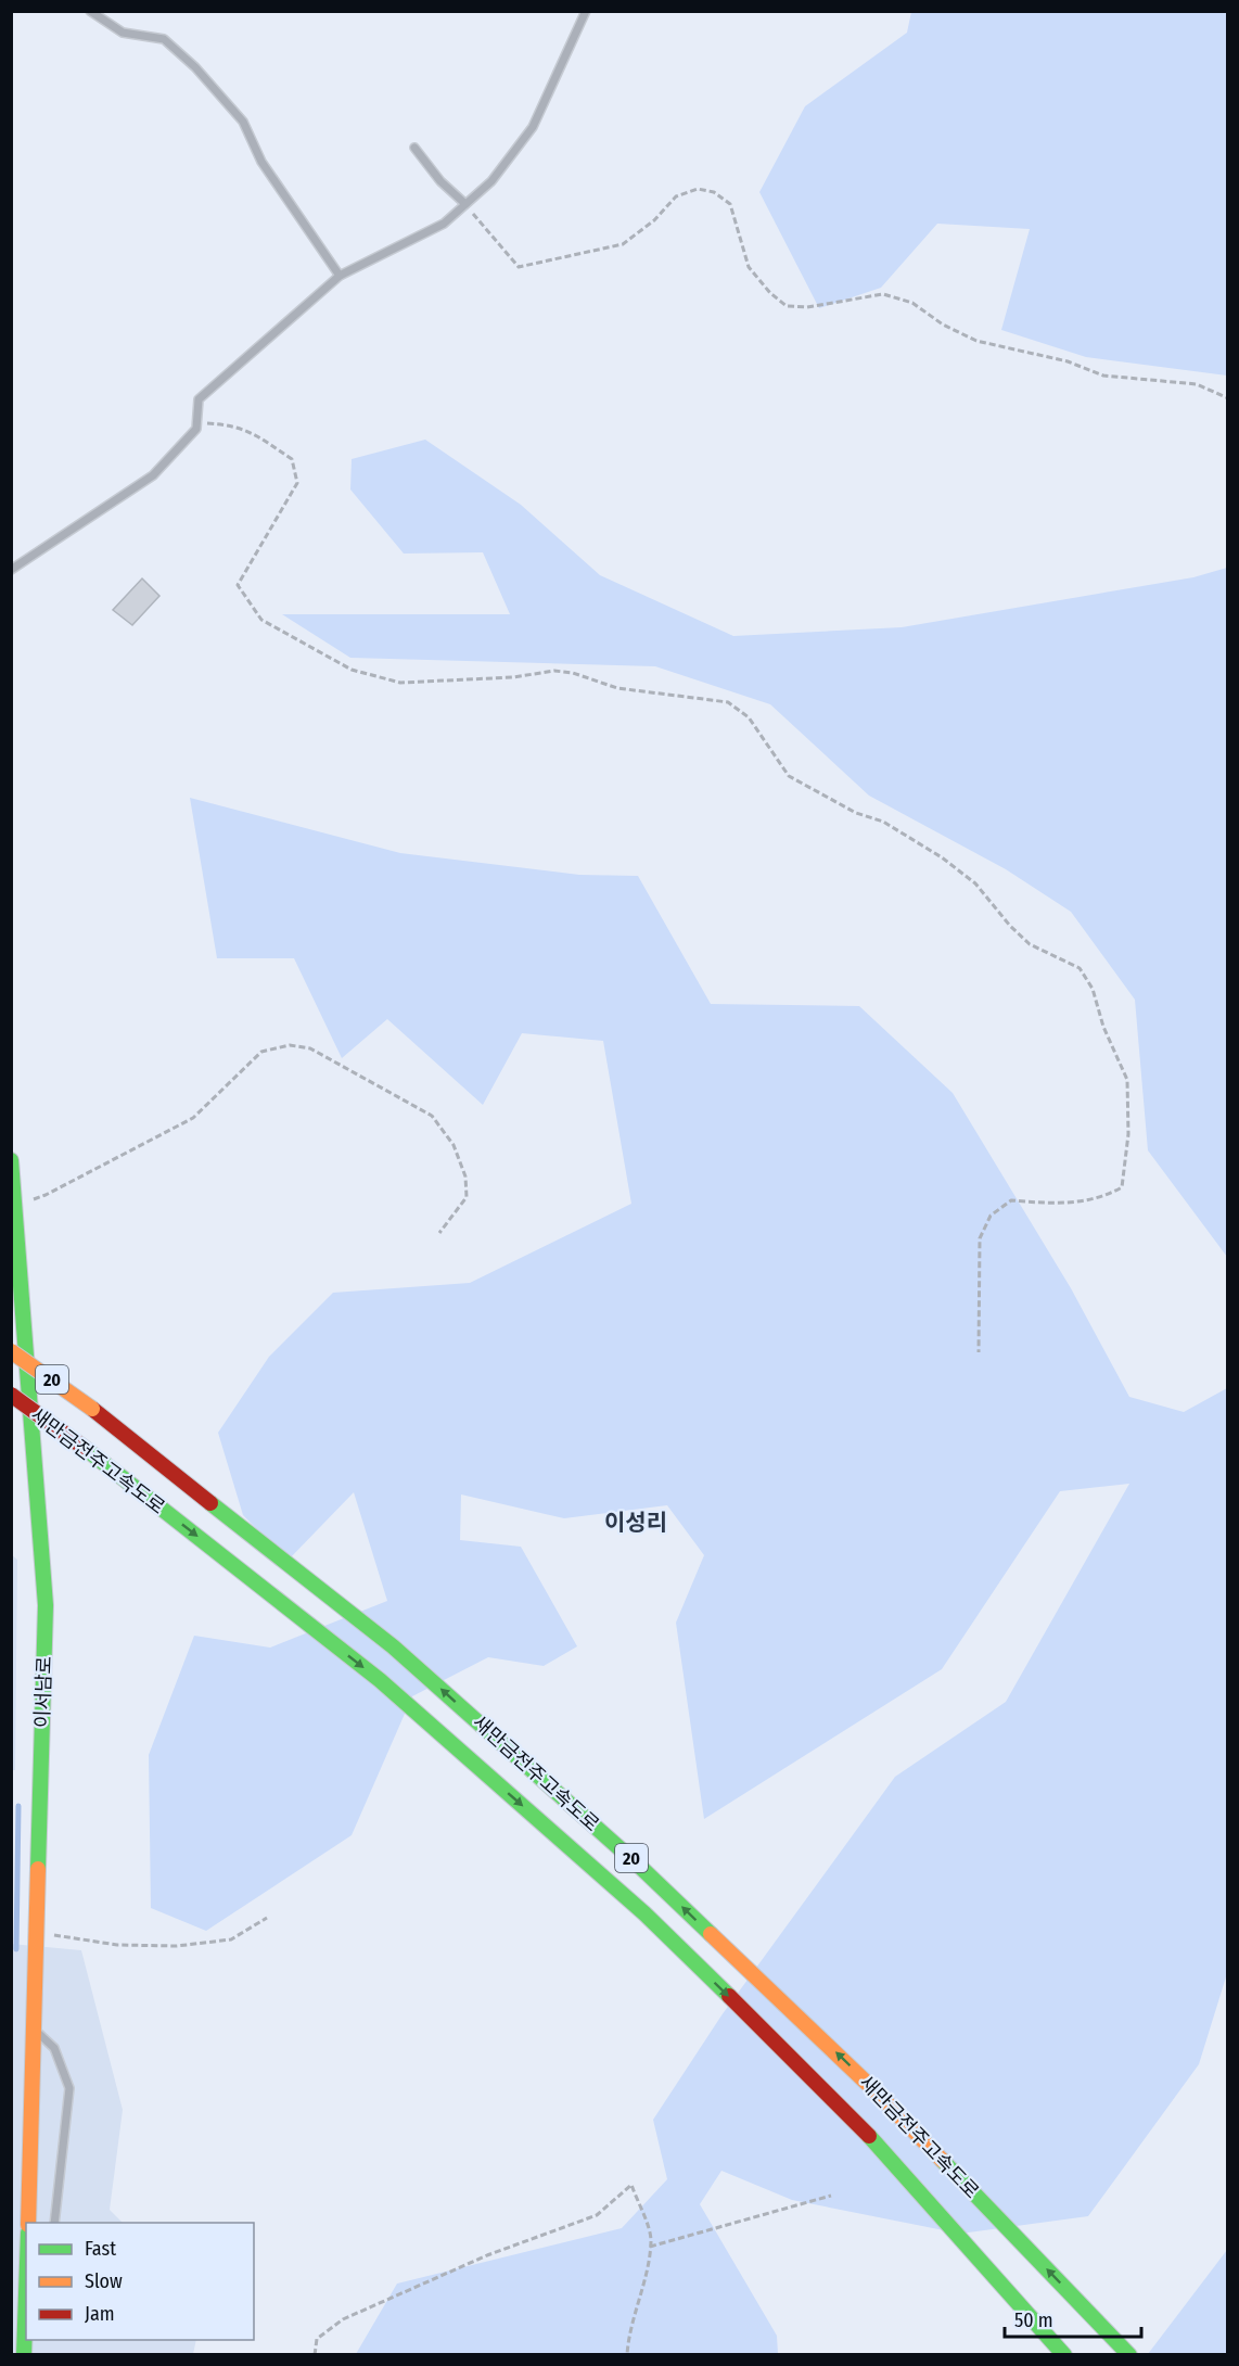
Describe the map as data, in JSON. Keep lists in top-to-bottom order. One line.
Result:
{"streets":{"main road":["20","새만금전주고속도로","이서남로"]},"districts":["이성리"],"legend":["Fast","Slow","Jam"],"scale_bar":"50 m"}
